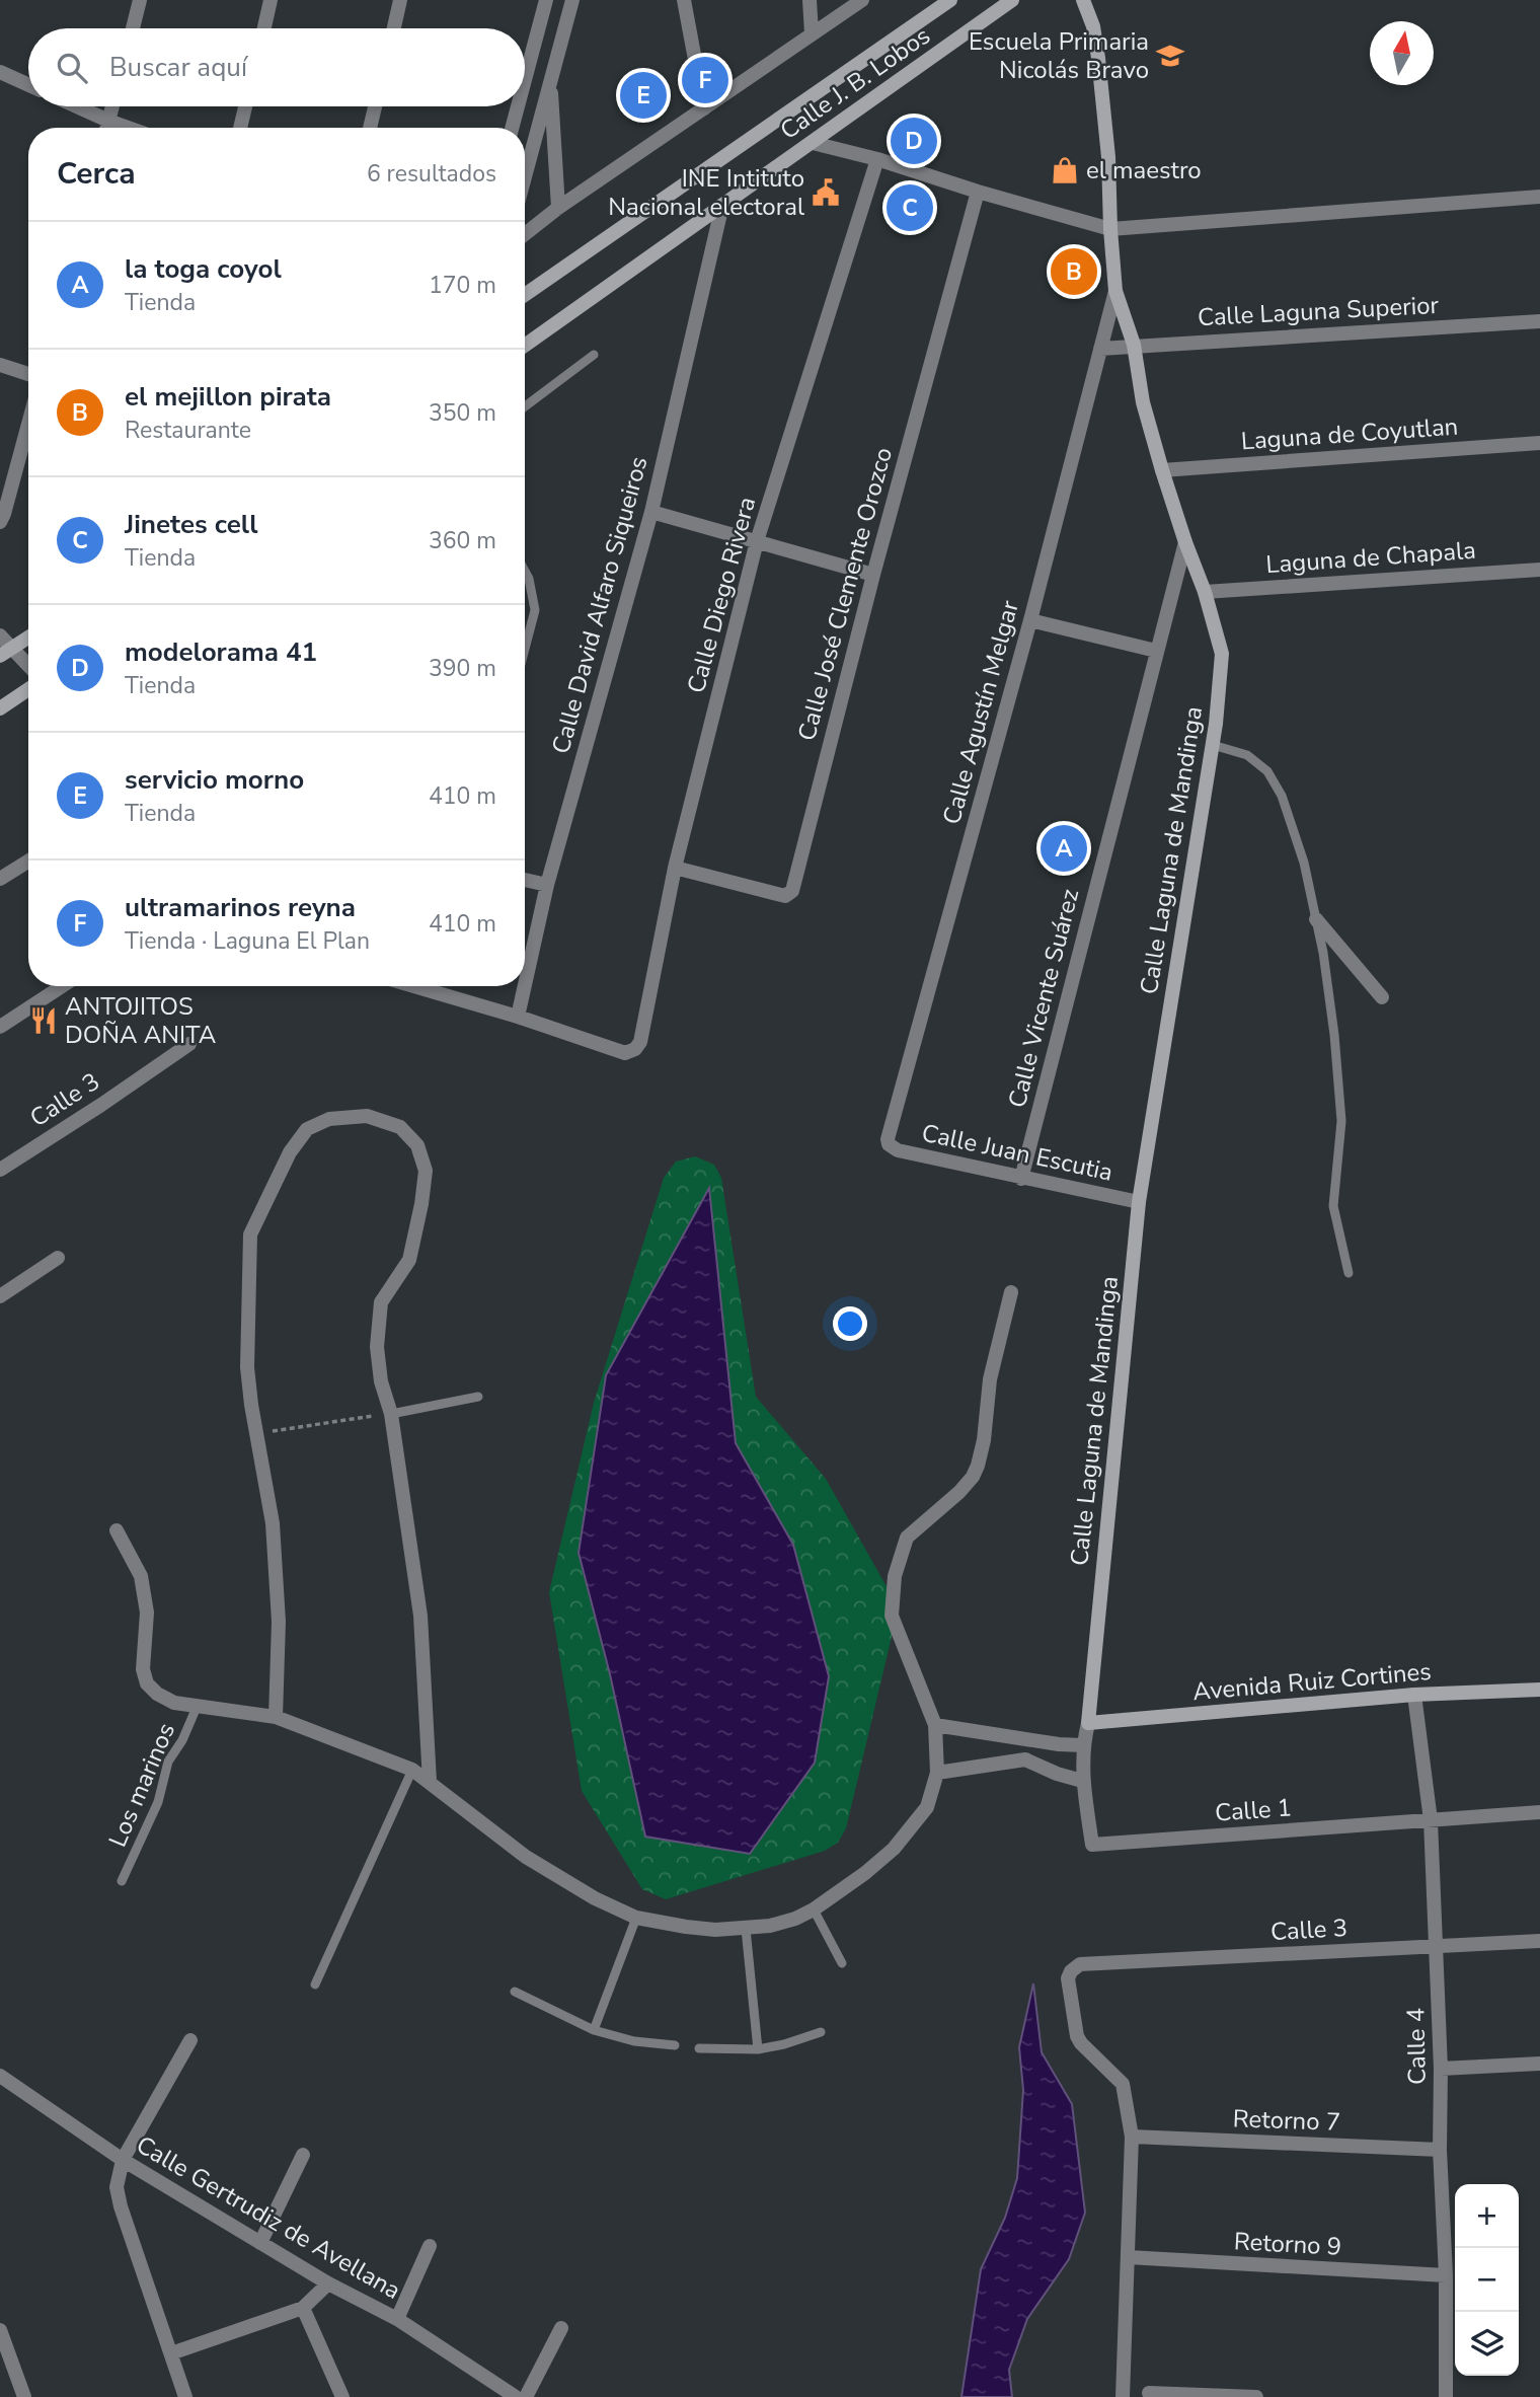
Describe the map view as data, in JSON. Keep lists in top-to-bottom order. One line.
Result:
{"streets":{"street":["Calle J. B. Lobos","Calle Laguna Superior","Laguna de Coyutlan","Laguna de Chapala","Calle José Clemente Orozco","Calle Diego Rivera","Calle David Alfaro Siqueiros","Calle Agustín Melgar","Calle Laguna de Mandinga","Calle Vicente Suárez","Calle 3","Calle Juan Escutia","Avenida Ruiz Cortines","Calle 1","Calle 4","Retorno 7","Calle Gertrudiz de Avellana","Retorno 9"],"lane":["Los marinos"]},"crossings":[["Calle J. B. Lobos","Calle David Alfaro Siqueiros"],["Calle Laguna Superior","Calle Agustín Melgar"],["Calle Laguna Superior","Calle Laguna de Mandinga"],["Laguna de Coyutlan","Calle Laguna de Mandinga"],["Laguna de Chapala","Calle Laguna de Mandinga"],["Calle José Clemente Orozco","Calle Diego Rivera"],["Calle Diego Rivera","Calle David Alfaro Siqueiros"],["Calle Agustín Melgar","Calle Laguna de Mandinga"],["Calle Agustín Melgar","Calle Juan Escutia"],["Calle Laguna de Mandinga","Calle Vicente Suárez"],["Calle Laguna de Mandinga","Calle Juan Escutia"],["Calle Laguna de Mandinga","Avenida Ruiz Cortines"],["Calle Laguna de Mandinga","Calle 1"],["Calle Vicente Suárez","Calle Juan Escutia"],["Calle 3","Calle 4"],["Calle 3","Retorno 7"],["Avenida Ruiz Cortines","Calle 1"],["Avenida Ruiz Cortines","Calle 4"],["Calle 1","Calle 4"],["Calle 4","Retorno 7"],["Calle 4","Retorno 9"]],"places":{"school or university":["Escuela Primaria Nicolás Bravo"],"shop":["el maestro"],"public building":["INE Intituto Nacional electoral"],"restaurant":["ANTOJITOS DOÑA ANITA"]},"north":"top","page":{"search":"Buscar aquí","pins":["F","E","D","C","B","A"],"heading":["Cerca","6 resultados"],"list":[{"mark":"A","name":"la toga coyol","note":"Tienda","value":"170 m"},{"mark":"B","name":"el mejillon pirata","note":"Restaurante","value":"350 m"},{"mark":"C","name":"Jinetes cell","note":"Tienda","value":"360 m"},{"mark":"D","name":"modelorama 41","note":"Tienda","value":"390 m"},{"mark":"E","name":"servicio morno","note":"Tienda","value":"410 m"},{"mark":"F","name":"ultramarinos reyna","note":"Tienda · Laguna El Plan","value":"410 m"}],"map_buttons":["+","−"]}}
